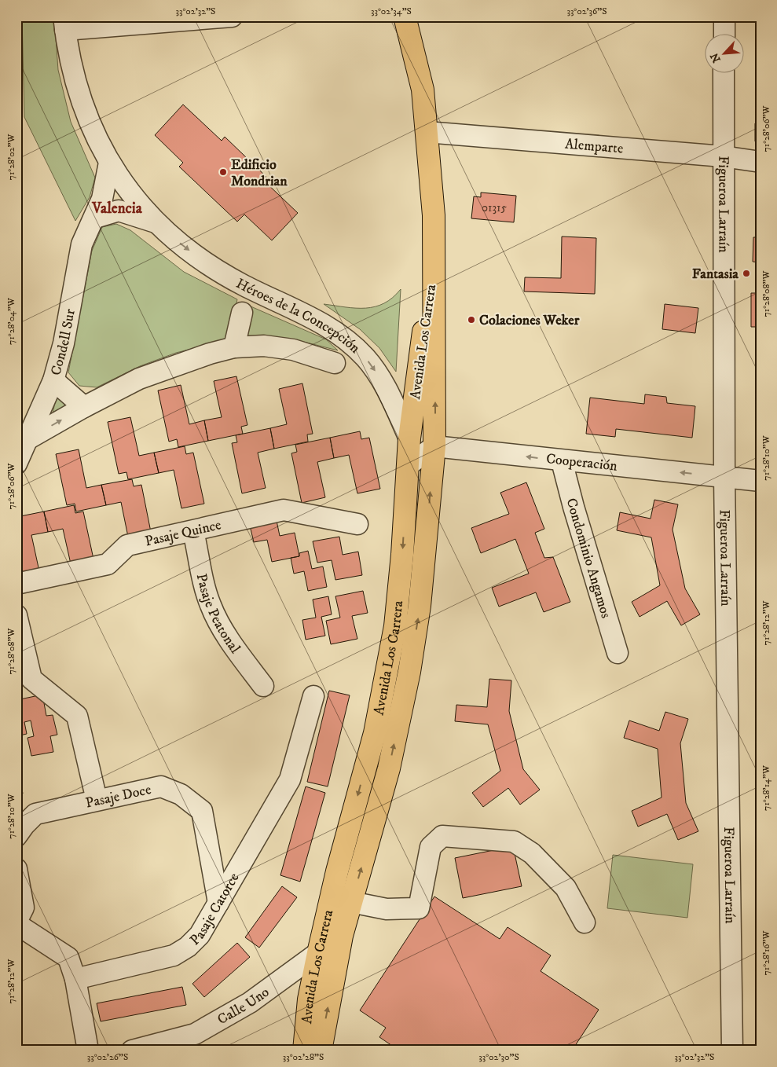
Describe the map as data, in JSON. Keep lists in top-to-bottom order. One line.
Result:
{"streets":{"main road":["Avenida Los Carrera"],"street":["Alemparte","Figueroa Larraín","Héroes de la Concepción","Condell Sur","Cooperación","Pasaje Quince","Condominio Angamos","Pasaje Peatonal","Pasaje Doce","Pasaje Catorce","Calle Uno"]},"crossings":[["Alemparte","Figueroa Larraín"],["Alemparte","Avenida Los Carrera"],["Figueroa Larraín","Cooperación"],["Héroes de la Concepción","Condell Sur"],["Héroes de la Concepción","Avenida Los Carrera"],["Avenida Los Carrera","Cooperación"],["Avenida Los Carrera","Calle Uno"],["Cooperación","Condominio Angamos"],["Pasaje Quince","Pasaje Peatonal"],["Pasaje Doce","Pasaje Catorce"]],"one_way":["Cooperación"],"districts":["Valencia"],"places":["Edificio Mondrian","Fantasia","Colaciones Weker"],"house_numbers":["01315"],"north":"bottom left","coordinates":["33°02'32\"S","33°02'34\"S","33°02'36\"S","71°28'06\"W","71°28'02\"W","71°28'08\"W","71°28'04\"W","71°28'10\"W","71°28'12\"W","71°28'14\"W","71°28'16\"W","33°02'26\"S","33°02'28\"S","33°02'30\"S"]}
